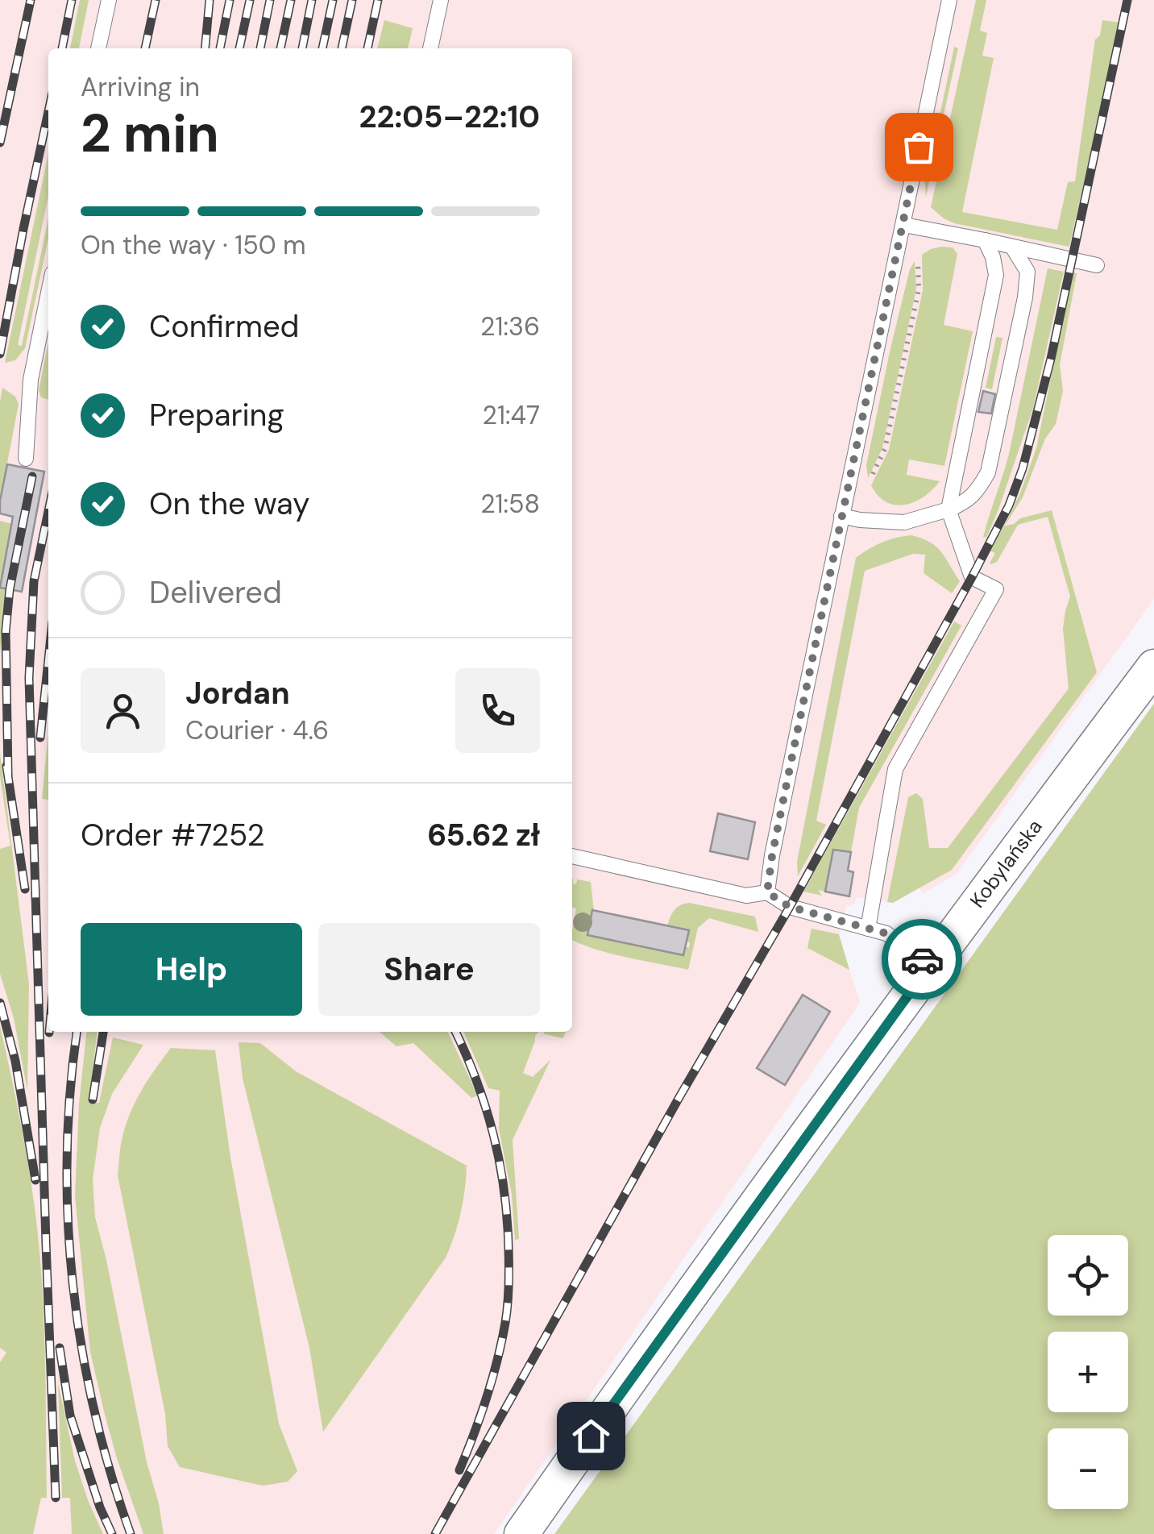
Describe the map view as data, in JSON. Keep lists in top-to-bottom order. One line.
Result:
{"streets":{"street":["Kobylańska"]},"page":{"heading":["2 min","Arriving in","22:05–22:10"],"panel":["Jordan","Courier · 4.6","Order #7252","65.62 zł"],"bar":"On the way · 150 m","list":[["Confirmed","21:36"],["Preparing","21:47"],["On the way","21:58"],"Delivered"],"buttons":["Help","Share"],"map_buttons":["+","−"]}}
